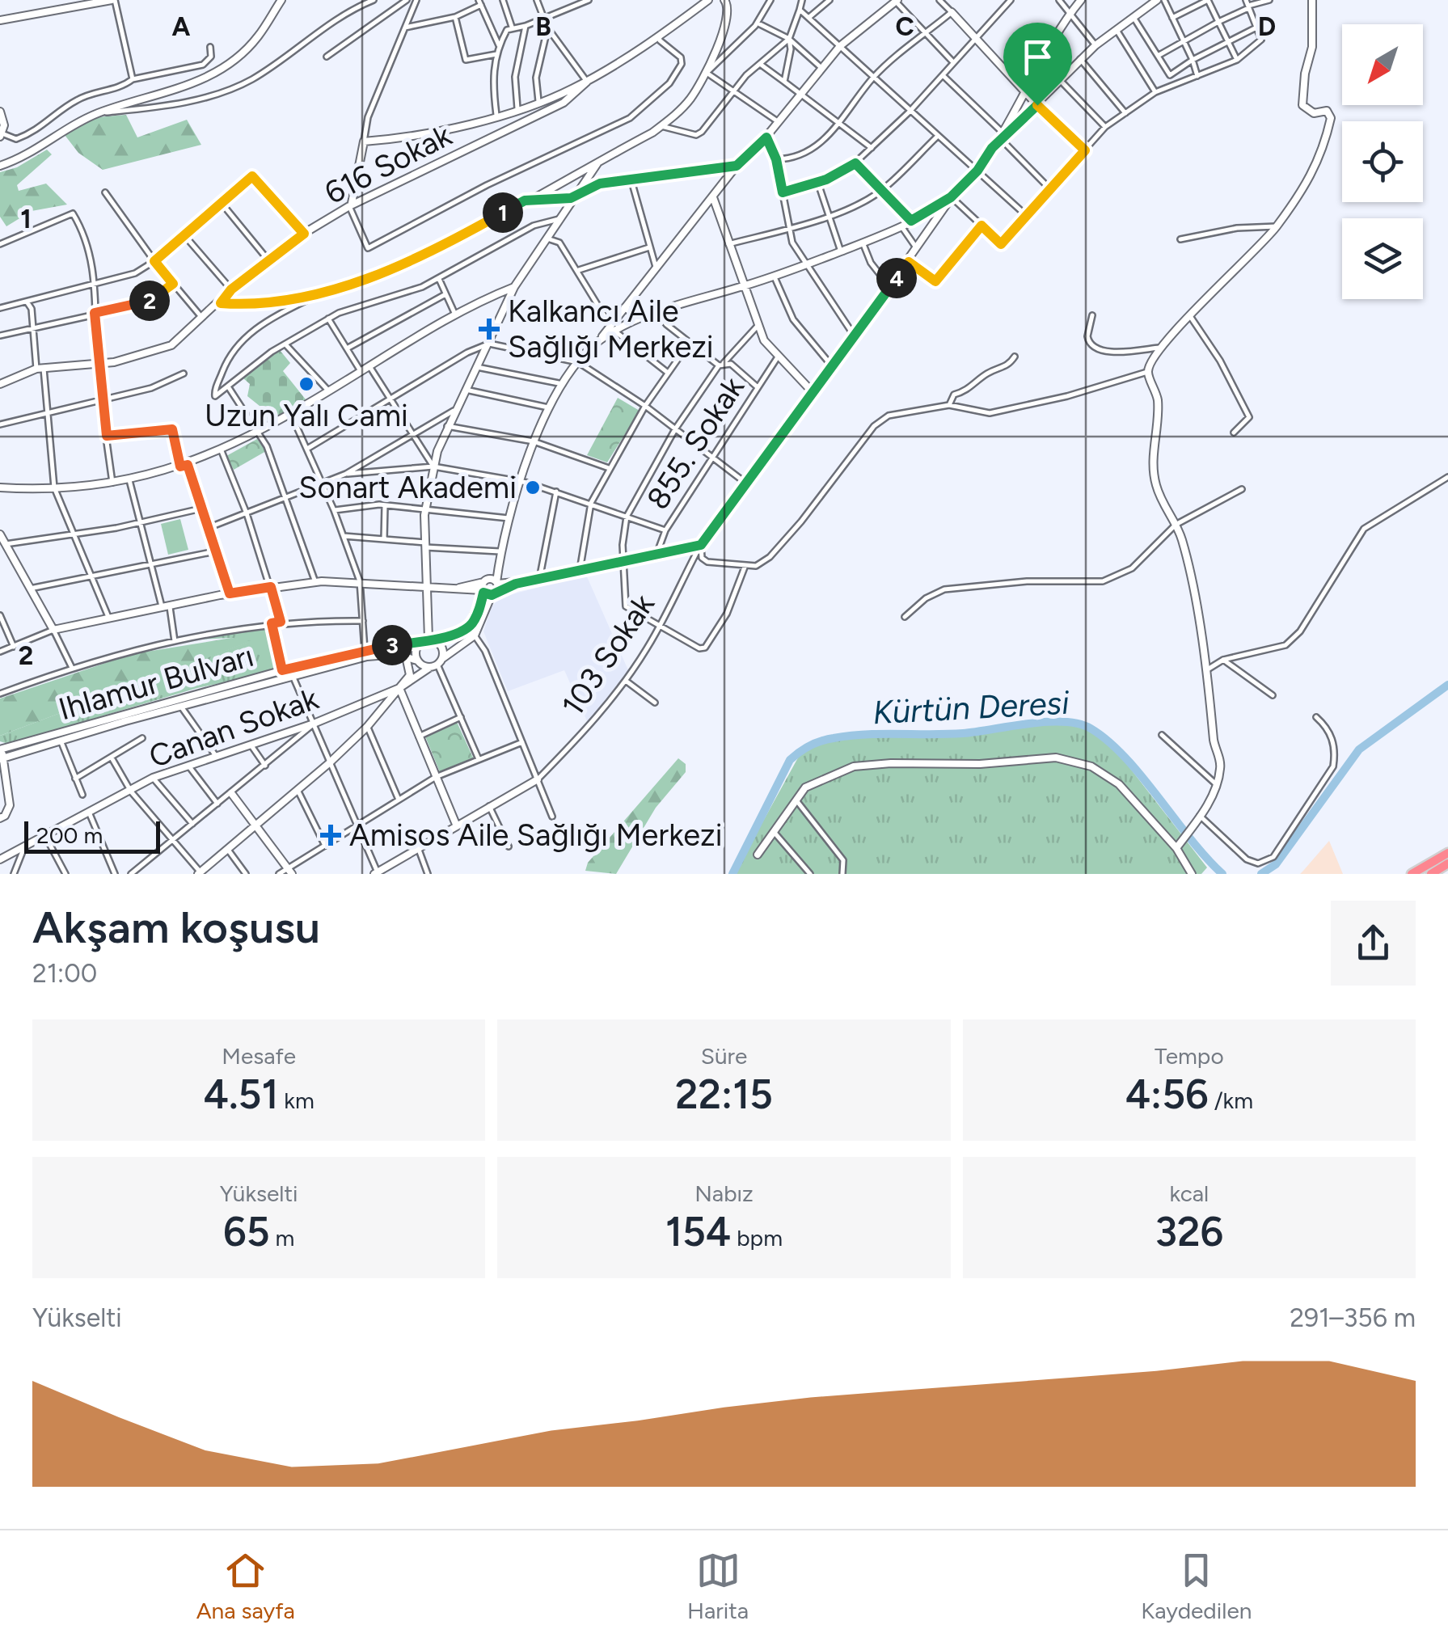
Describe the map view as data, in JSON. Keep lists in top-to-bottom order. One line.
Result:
{"streets":{"street":["616 Sokak","855. Sokak","103 Sokak","Ihlamur Bulvarı","Canan Sokak"]},"water":["Kürtün Deresi"],"places":{"health":["Kalkancı Aile Sağlığı Merkezi","Amisos Aile Sağlığı Merkezi"],"other":["Uzun Yalı Cami","Sonart Akademi"]},"scale_bar":"200 m","north":"bottom left","page":{"pins":["1","4","2","3"],"scale":"200 m","heading":["Akşam koşusu","21:00"],"stats":[["Mesafe","4.51 km"],["Süre","22:15"],["Tempo","4:56 /km"],["Yükselti","65 m"],["Nabız","154 bpm"],["kcal","326"]],"chart":["Yükselti","291–356 m"],"tabs":["Ana sayfa","Harita","Kaydedilen"]},"grid":{"columns":["A","B","C","D"],"rows":["1","2"]}}
